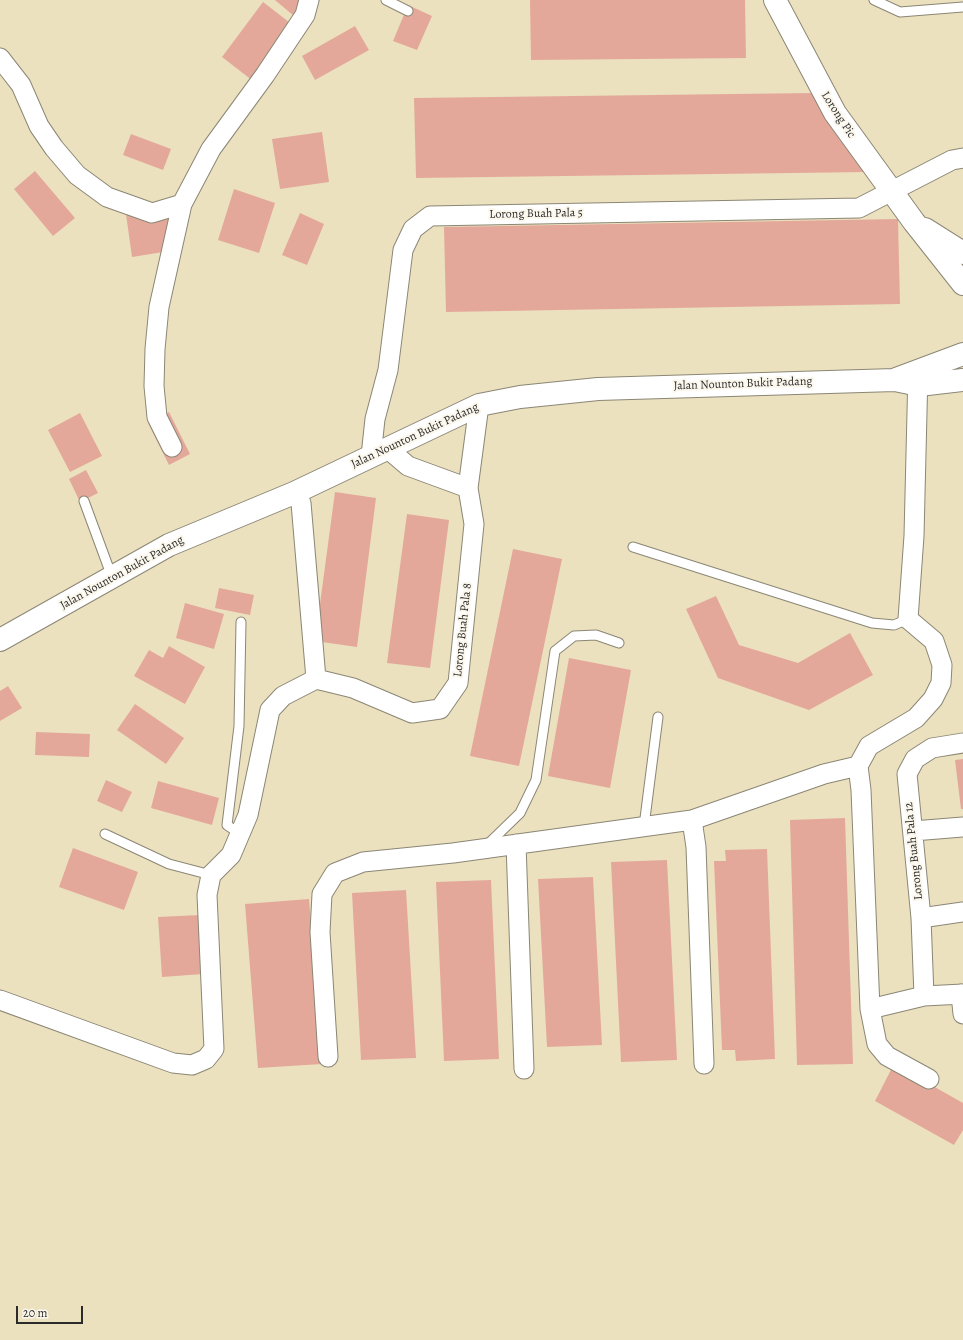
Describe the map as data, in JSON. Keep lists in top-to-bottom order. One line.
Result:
{"streets":{"street":["Lorong Pic","Lorong Buah Pala 5","Jalan Nounton Bukit Padang","Lorong Buah Pala 8","Lorong Buah Pala 12"]},"crossings":[["Lorong Pic","Lorong Buah Pala 5"],["Lorong Buah Pala 5","Jalan Nounton Bukit Padang"],["Jalan Nounton Bukit Padang","Lorong Buah Pala 8"]],"scale_bar":"20 m"}
